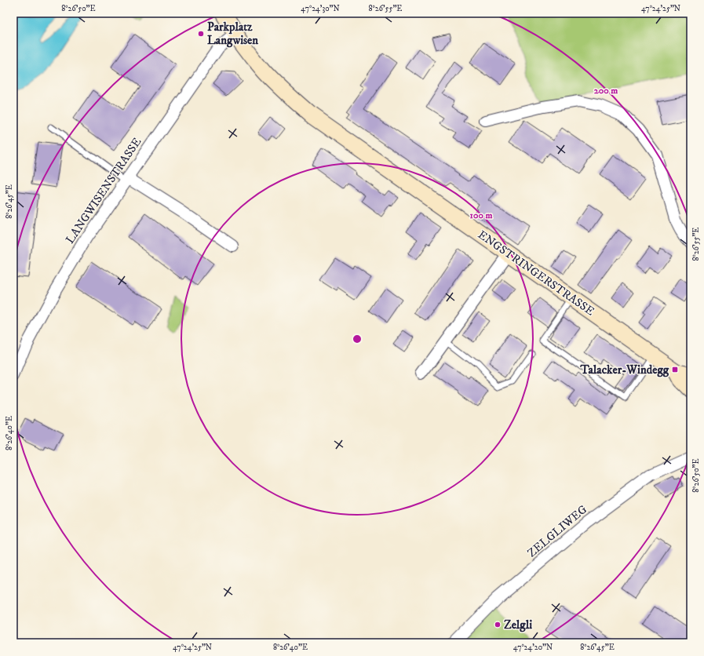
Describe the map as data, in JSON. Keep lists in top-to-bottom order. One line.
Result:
{"streets":{"main road":["ENGSTRINGERSTRASSE"],"street":["LANGWISENSTRASSE","ZELGLIWEG"]},"crossings":[["LANGWISENSTRASSE","ENGSTRINGERSTRASSE"]],"places":{"other":["Parkplatz Langwisen","Zelgli"],"transit":["Talacker-Windegg"]},"coordinates":["8°26'50\"E","47°24'30\"N","8°26'55\"E","47°24'25\"N","8°26'45\"E","8°26'40\"E","47°24'20\"N"],"rings":["200 m","100 m"]}
